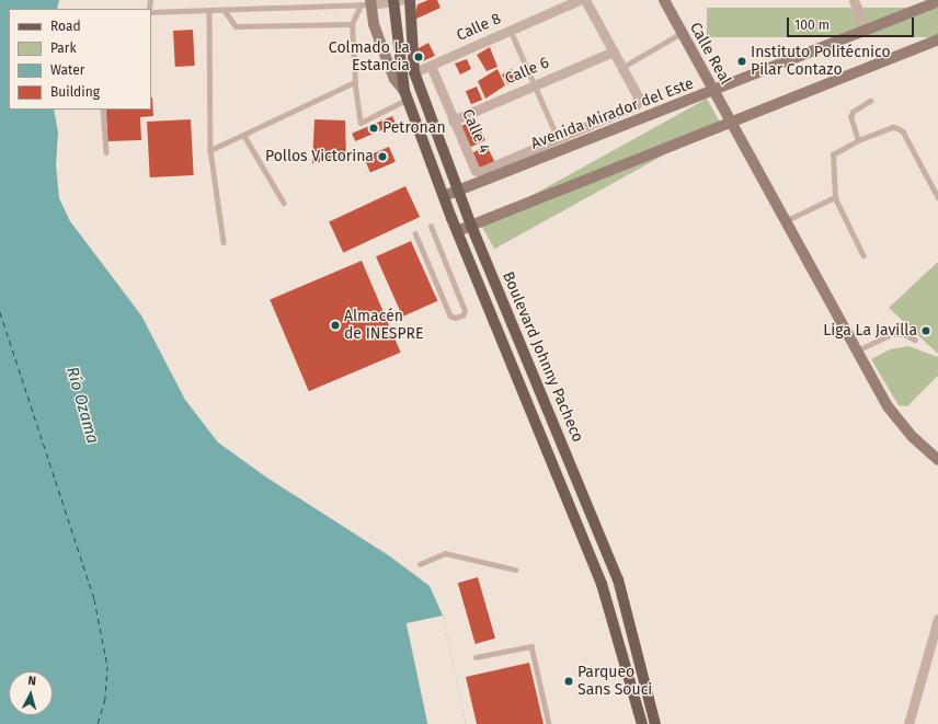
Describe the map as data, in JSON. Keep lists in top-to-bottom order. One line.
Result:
{"streets":{"main road":["Boulevard Johnny Pacheco"],"street":["Calle 8","Calle Real","Calle 6","Avenida Mirador del Este","Calle 4"]},"crossings":[["Calle 8","Calle 4"],["Calle 8","Boulevard Johnny Pacheco"],["Calle Real","Avenida Mirador del Este"],["Calle 6","Calle 4"],["Avenida Mirador del Este","Boulevard Johnny Pacheco"]],"water":["Río Ozama"],"places":["Colmado La Estancia","Instituto Politécnico Pilar Contazo","Petronan","Pollos Victorina","Almacén de INESPRE","Liga La Javilla","Parqueo Sans Souci"],"legend":["Road","Park","Water","Building"],"scale_bar":"100 m","north":"top"}
